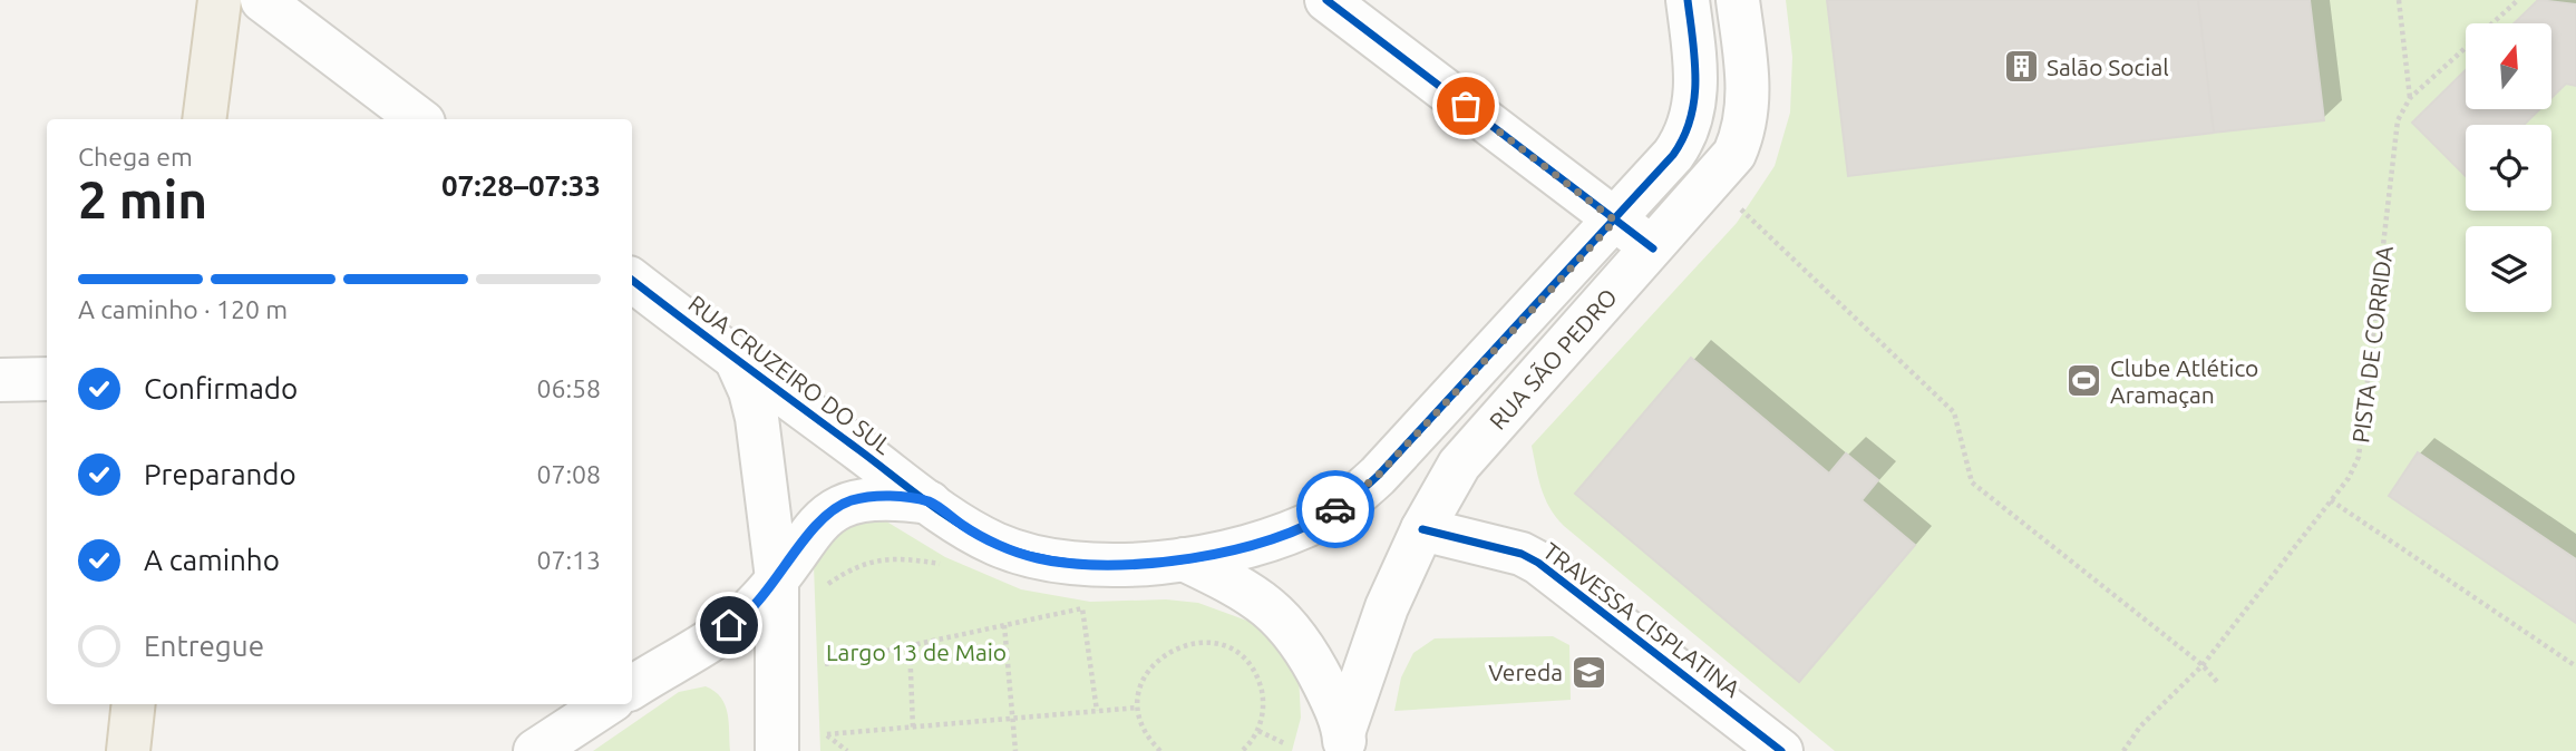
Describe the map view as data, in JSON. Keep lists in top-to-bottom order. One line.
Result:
{"streets":{"street":["RUA SÃO PEDRO","RUA CRUZEIRO DO SUL","TRAVESSA CISPLATINA"],"path":["PISTA DE CORRIDA"]},"crossings":[["RUA SÃO PEDRO","TRAVESSA CISPLATINA"]],"parks":["Largo 13 de Maio"],"places":{"building":["Salão Social"],"sports":["Clube Atlético Aramaçan"],"school or university":["Vereda"]},"north":"top","page":{"heading":["2 min","Chega em","07:28–07:33"],"bar":"A caminho · 120 m","list":[["Confirmado","06:58"],["Preparando","07:08"],["A caminho","07:13"],"Entregue"]}}
